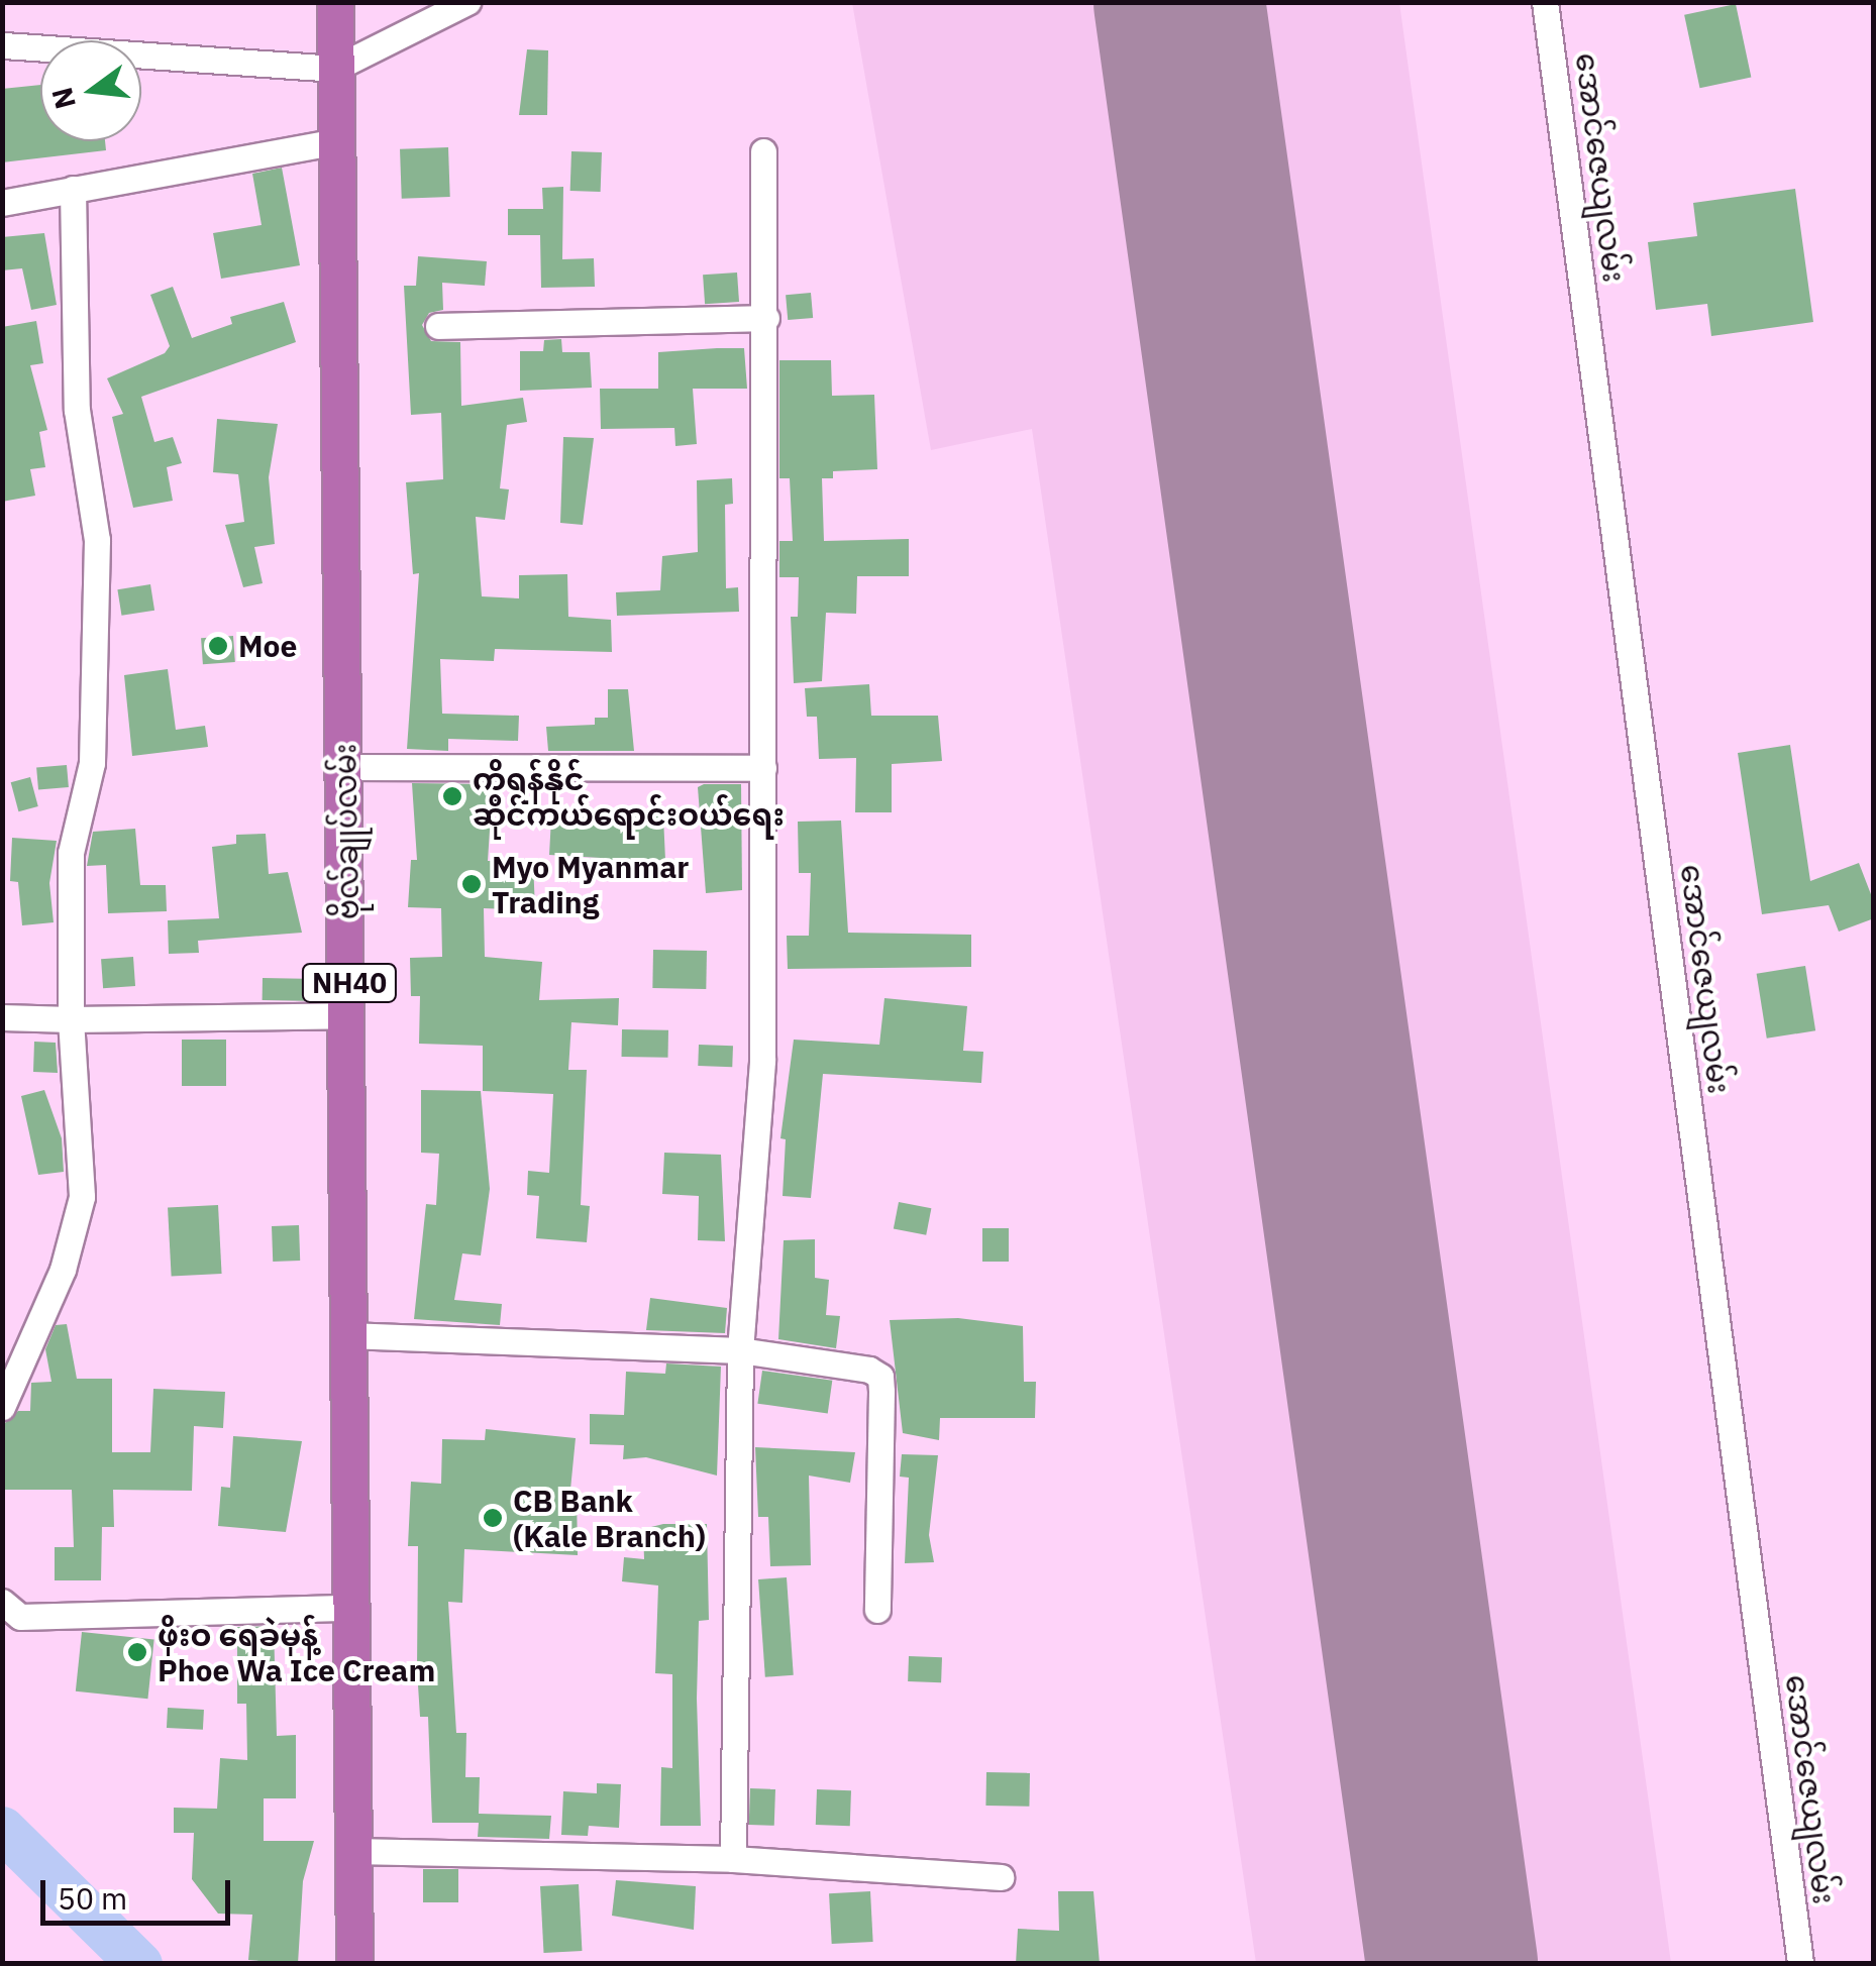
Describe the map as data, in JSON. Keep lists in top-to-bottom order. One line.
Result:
{"streets":{"highway":["ဗိုလ်ချုပ်လမ်း","NH40"],"street":["အောင်ဇေယျလမ်း"]},"places":["Moe","ကိုရန်နိုင် ဆိုင်ကယ်ရောင်းဝယ်ရေး","Myo Myanmar Trading","CB Bank (Kale Branch)","ဖိုးဝ ရေခဲမုန့် Phoe Wa Ice Cream"],"scale_bar":"50 m","north":"left"}
